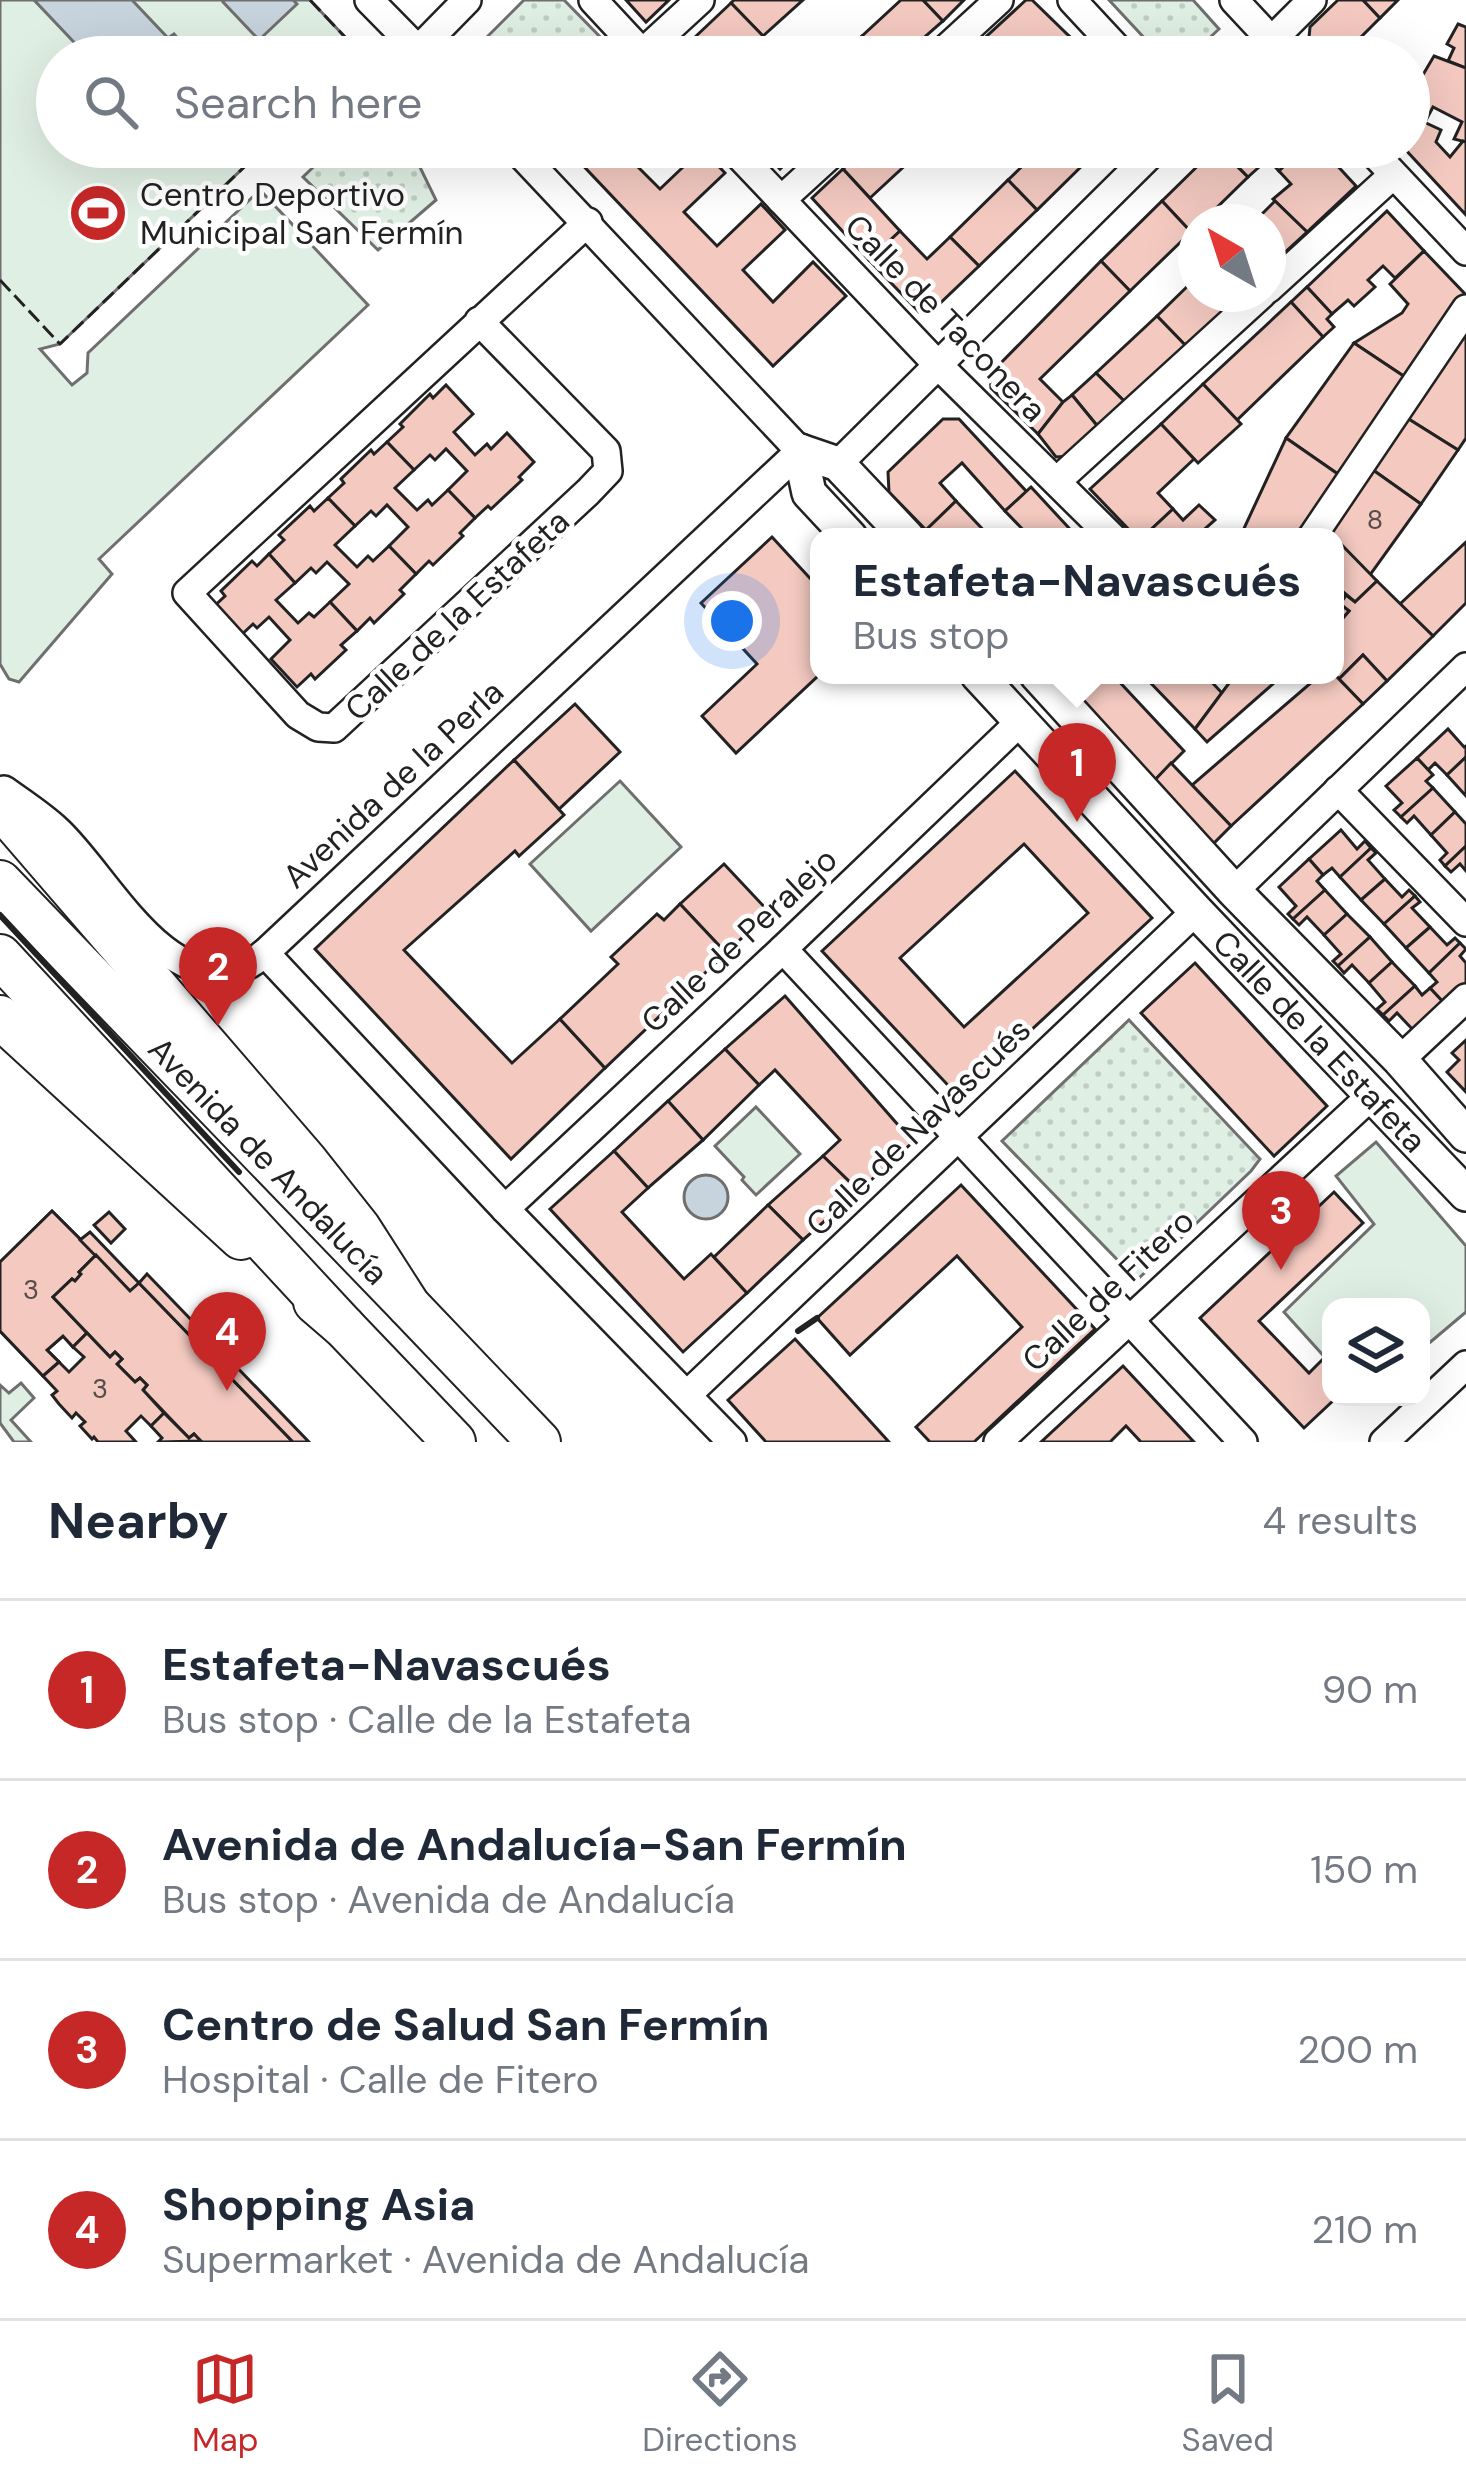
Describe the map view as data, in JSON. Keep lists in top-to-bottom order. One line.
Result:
{"streets":{"main road":["Avenida de Andalucía"],"street":["Calle de Taconera","Calle de la Estafeta","Avenida de la Perla","Calle de Peralejo","Calle de Navascués","Calle de Fitero"]},"crossings":[["Calle de la Estafeta","Calle de Peralejo"],["Calle de la Estafeta","Calle de Navascués"],["Calle de la Estafeta","Calle de Fitero"]],"places":{"sports":["Centro Deportivo Municipal San Fermín"]},"house_numbers":["8","3","3"],"north":"top left","page":{"search":"Search here","popup":["Estafeta-Navascués","Bus stop"],"pins":["1","2","3","4"],"heading":["Nearby","4 results"],"list":[{"mark":"1","name":"Estafeta-Navascués","note":"Bus stop · Calle de la Estafeta","value":"90 m"},{"mark":"2","name":"Avenida de Andalucía-San Fermín","note":"Bus stop · Avenida de Andalucía","value":"150 m"},{"mark":"3","name":"Centro de Salud San Fermín","note":"Hospital · Calle de Fitero","value":"200 m"},{"mark":"4","name":"Shopping Asia","note":"Supermarket · Avenida de Andalucía","value":"210 m"}],"nav":["Map","Directions","Saved"]}}
